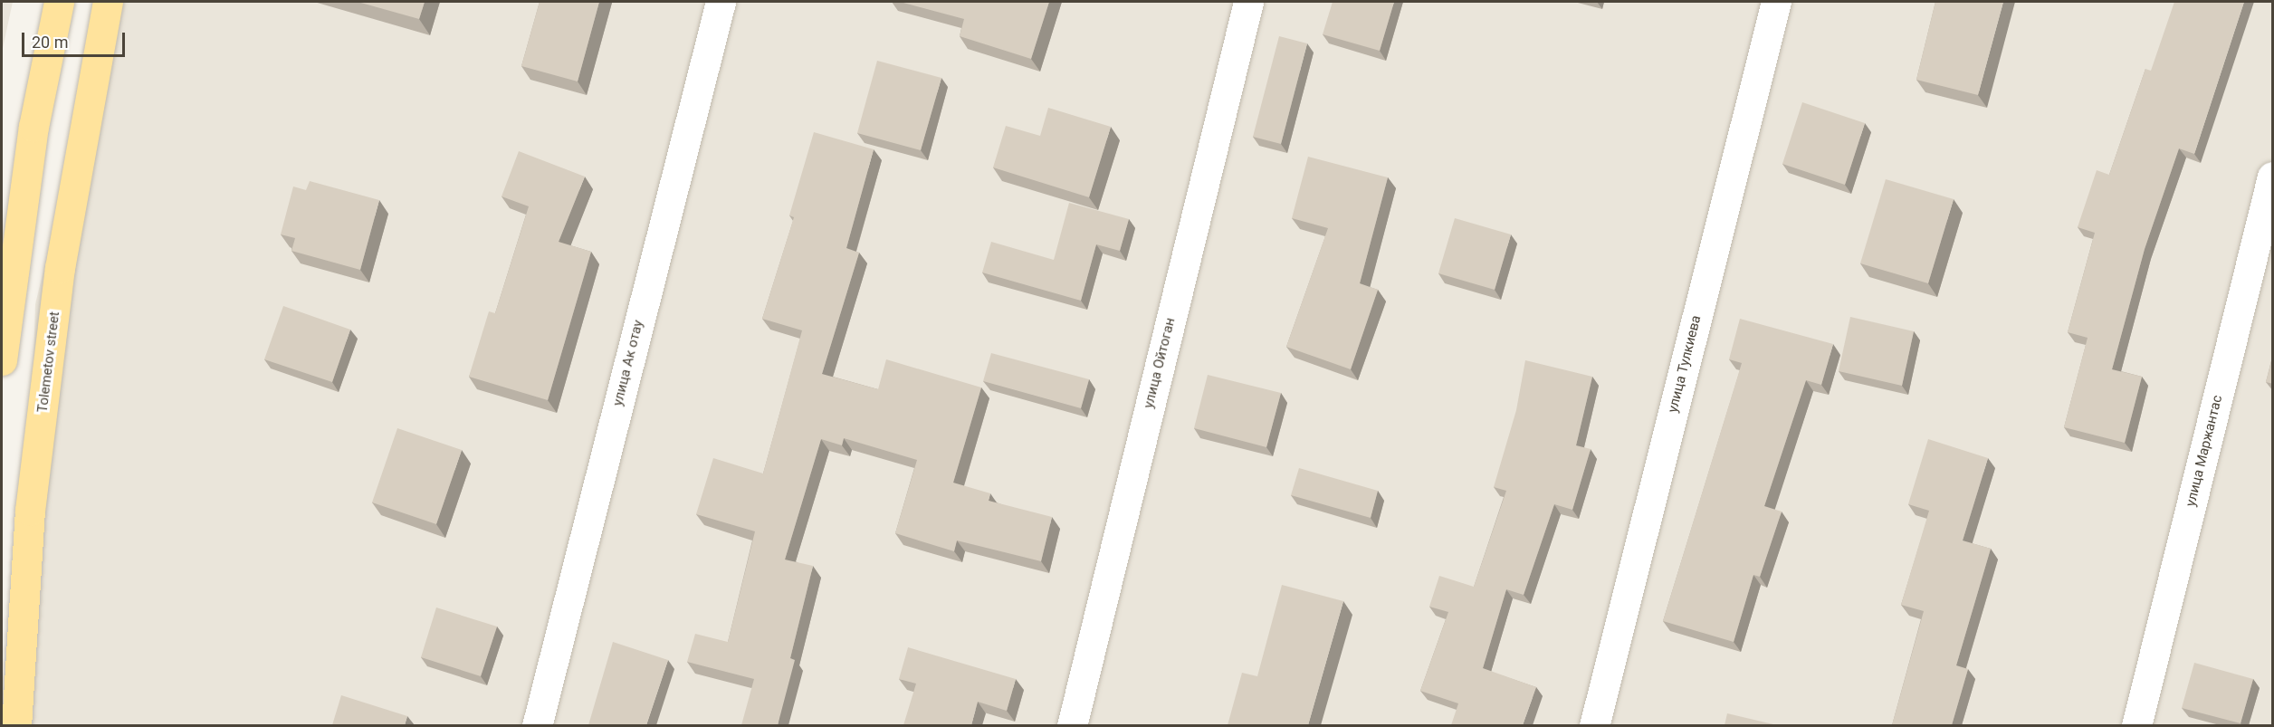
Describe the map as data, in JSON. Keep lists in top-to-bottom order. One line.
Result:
{"streets":{"main road":["Tolemetov street"],"street":["улица Ак отау","улица Ойтоган","улица Тулкиева","улица Маржантас"]},"scale_bar":"20 m"}
